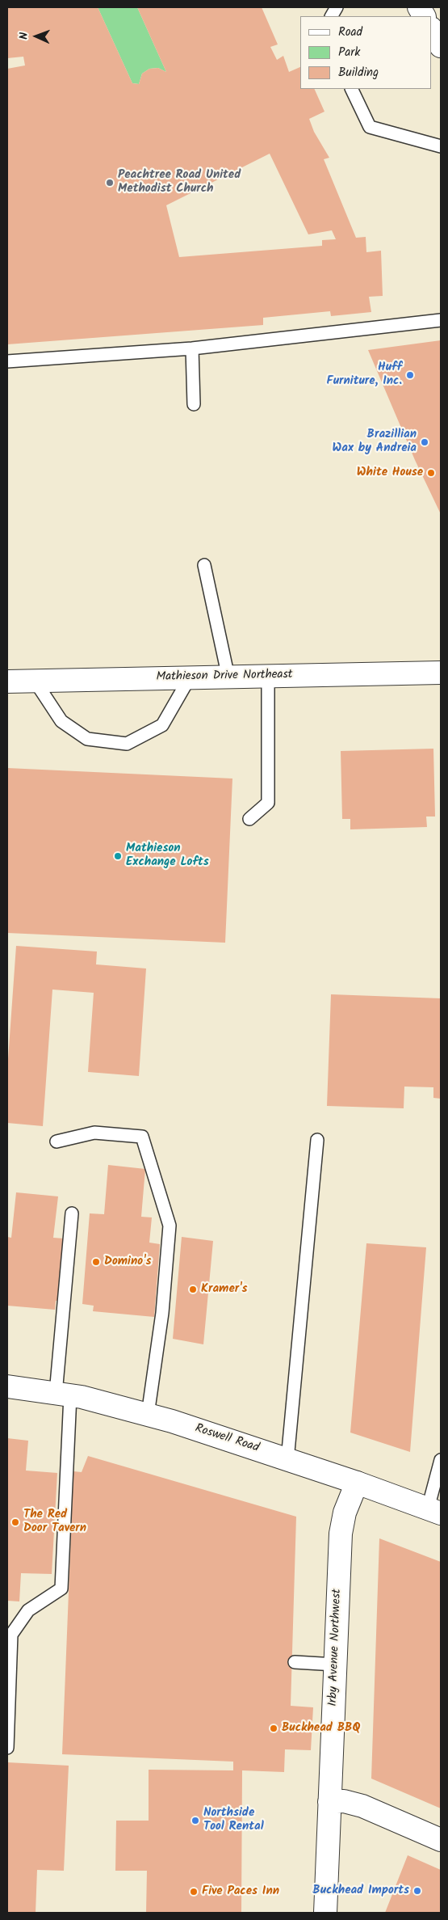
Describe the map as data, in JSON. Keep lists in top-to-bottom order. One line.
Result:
{"streets":{"main road":["Mathieson Drive Northeast","Roswell Road","Irby Avenue Northwest"]},"crossings":[["Roswell Road","Irby Avenue Northwest"]],"places":["Peachtree Road United Methodist Church","Huff Furniture, Inc.","Brazillian Wax by Andreia","White House","Mathieson Exchange Lofts","Domino's","Kramer's","The Red Door Tavern","Buckhead BBQ","Northside Tool Rental","Buckhead Imports","Five Paces Inn"],"legend":["Road","Park","Building"],"north":"left"}
